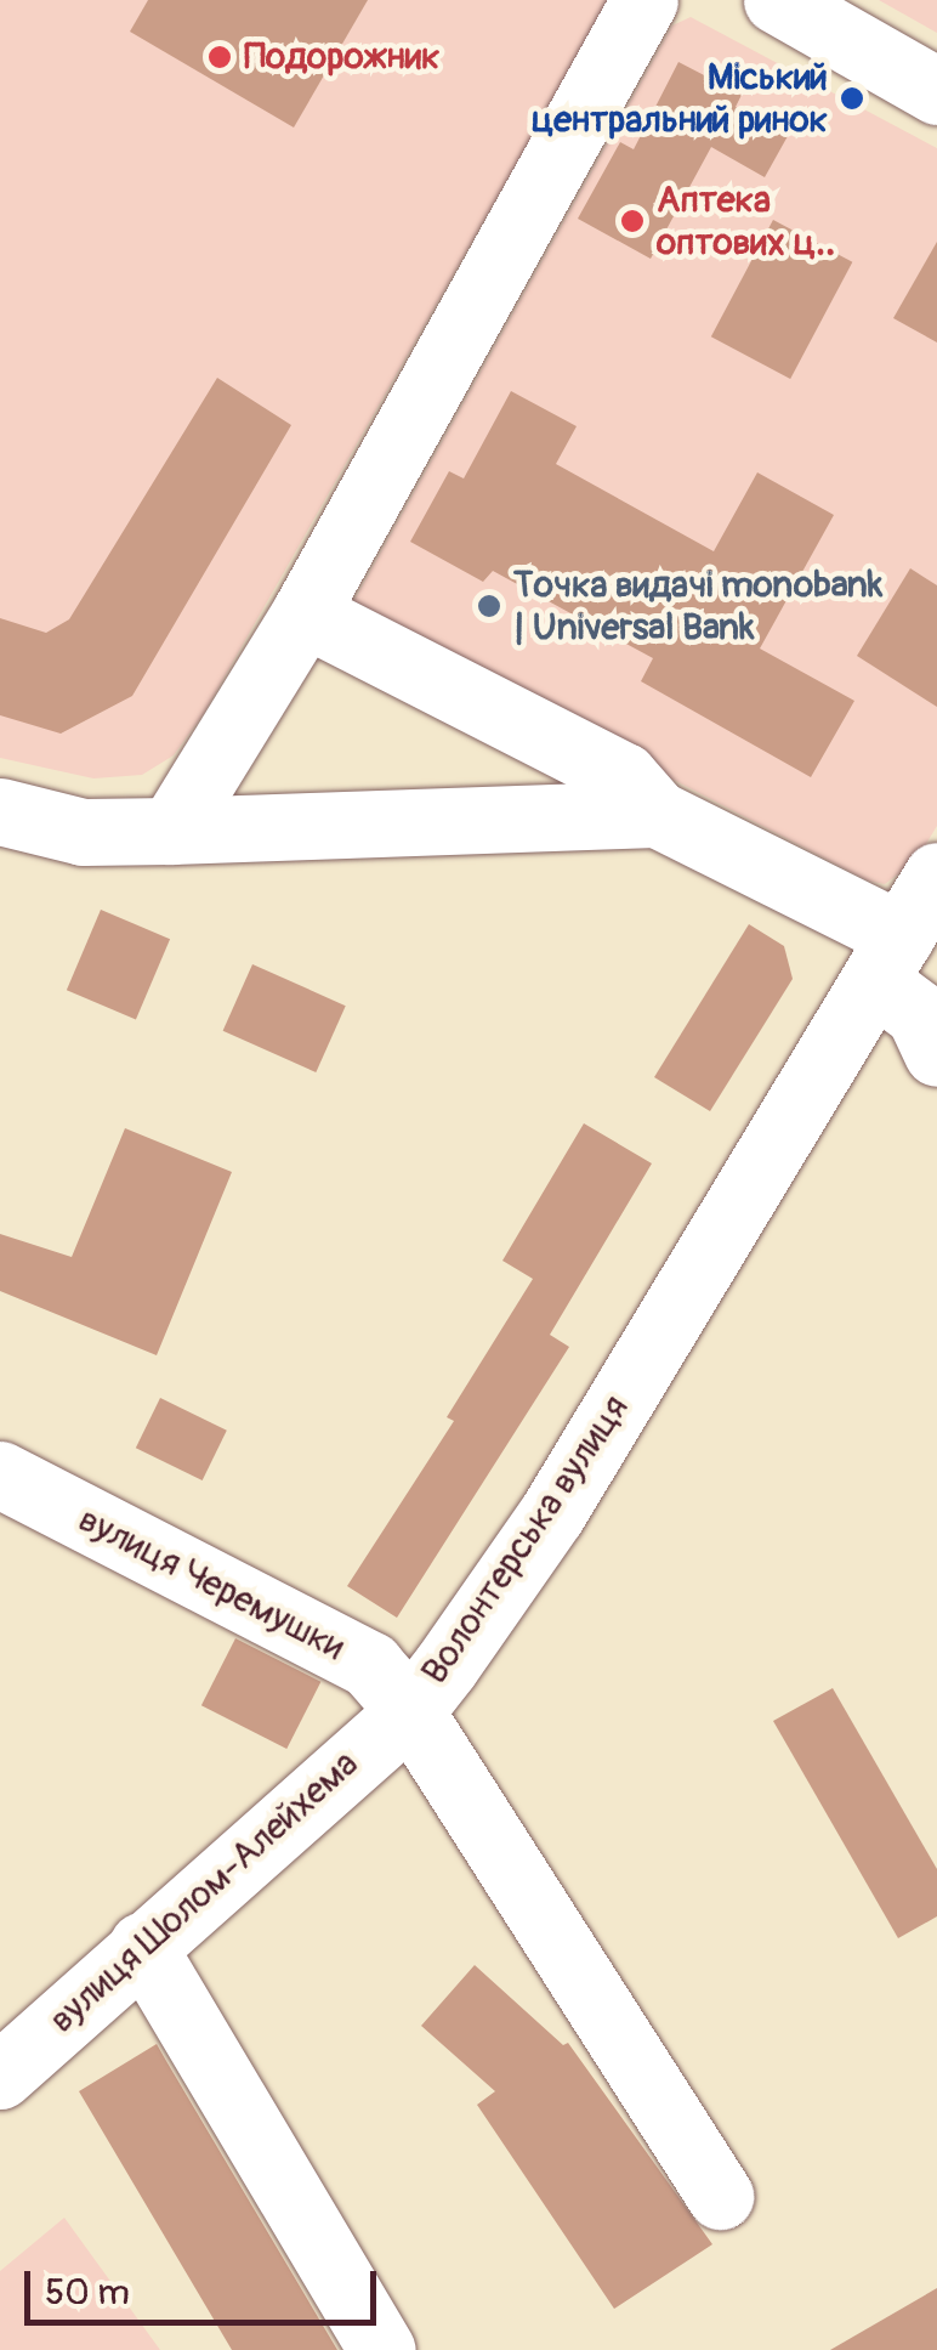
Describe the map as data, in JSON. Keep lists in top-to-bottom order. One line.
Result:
{"streets":{"street":["Волонтерська вулиця","вулиця Черемушки","вулиця Шолом-Алейхема"]},"crossings":[["Волонтерська вулиця","вулиця Черемушки"],["Волонтерська вулиця","вулиця Шолом-Алейхема"],["вулиця Черемушки","вулиця Шолом-Алейхема"]],"places":["Подорожник","Міський центральний ринок","Аптека оптових ц‥","Точка видачі monobank | Universal Bank"],"scale_bar":"50 m"}
